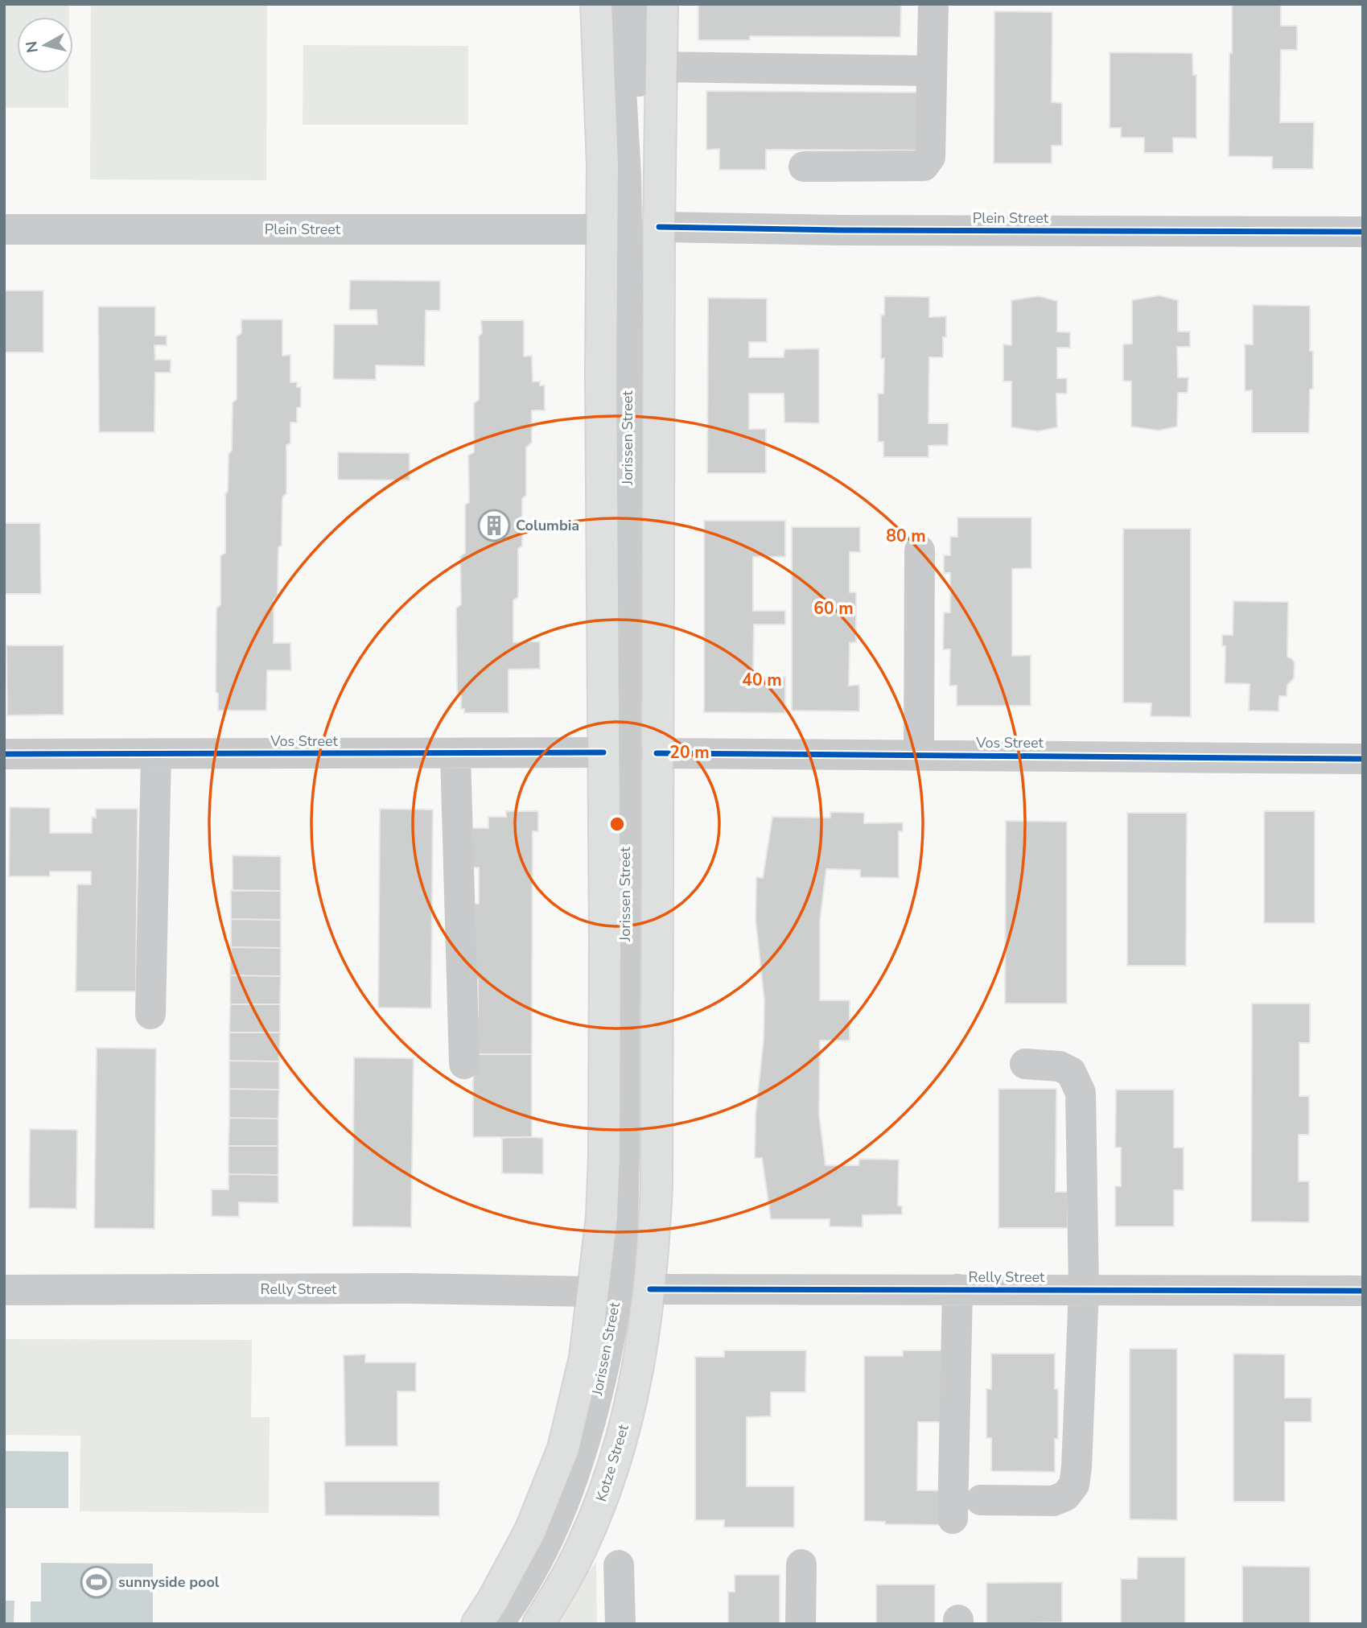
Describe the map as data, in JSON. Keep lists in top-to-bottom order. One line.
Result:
{"streets":{"main road":["Jorissen Street","Kotze Street"],"street":["Plein Street","Vos Street","Relly Street"]},"crossings":[["Plein Street","Jorissen Street"],["Jorissen Street","Vos Street"],["Jorissen Street","Relly Street"],["Relly Street","Kotze Street"]],"places":{"building":["Columbia"],"sports":["sunnyside pool"]},"north":"left","rings":["80 m","60 m","40 m","20 m"]}
